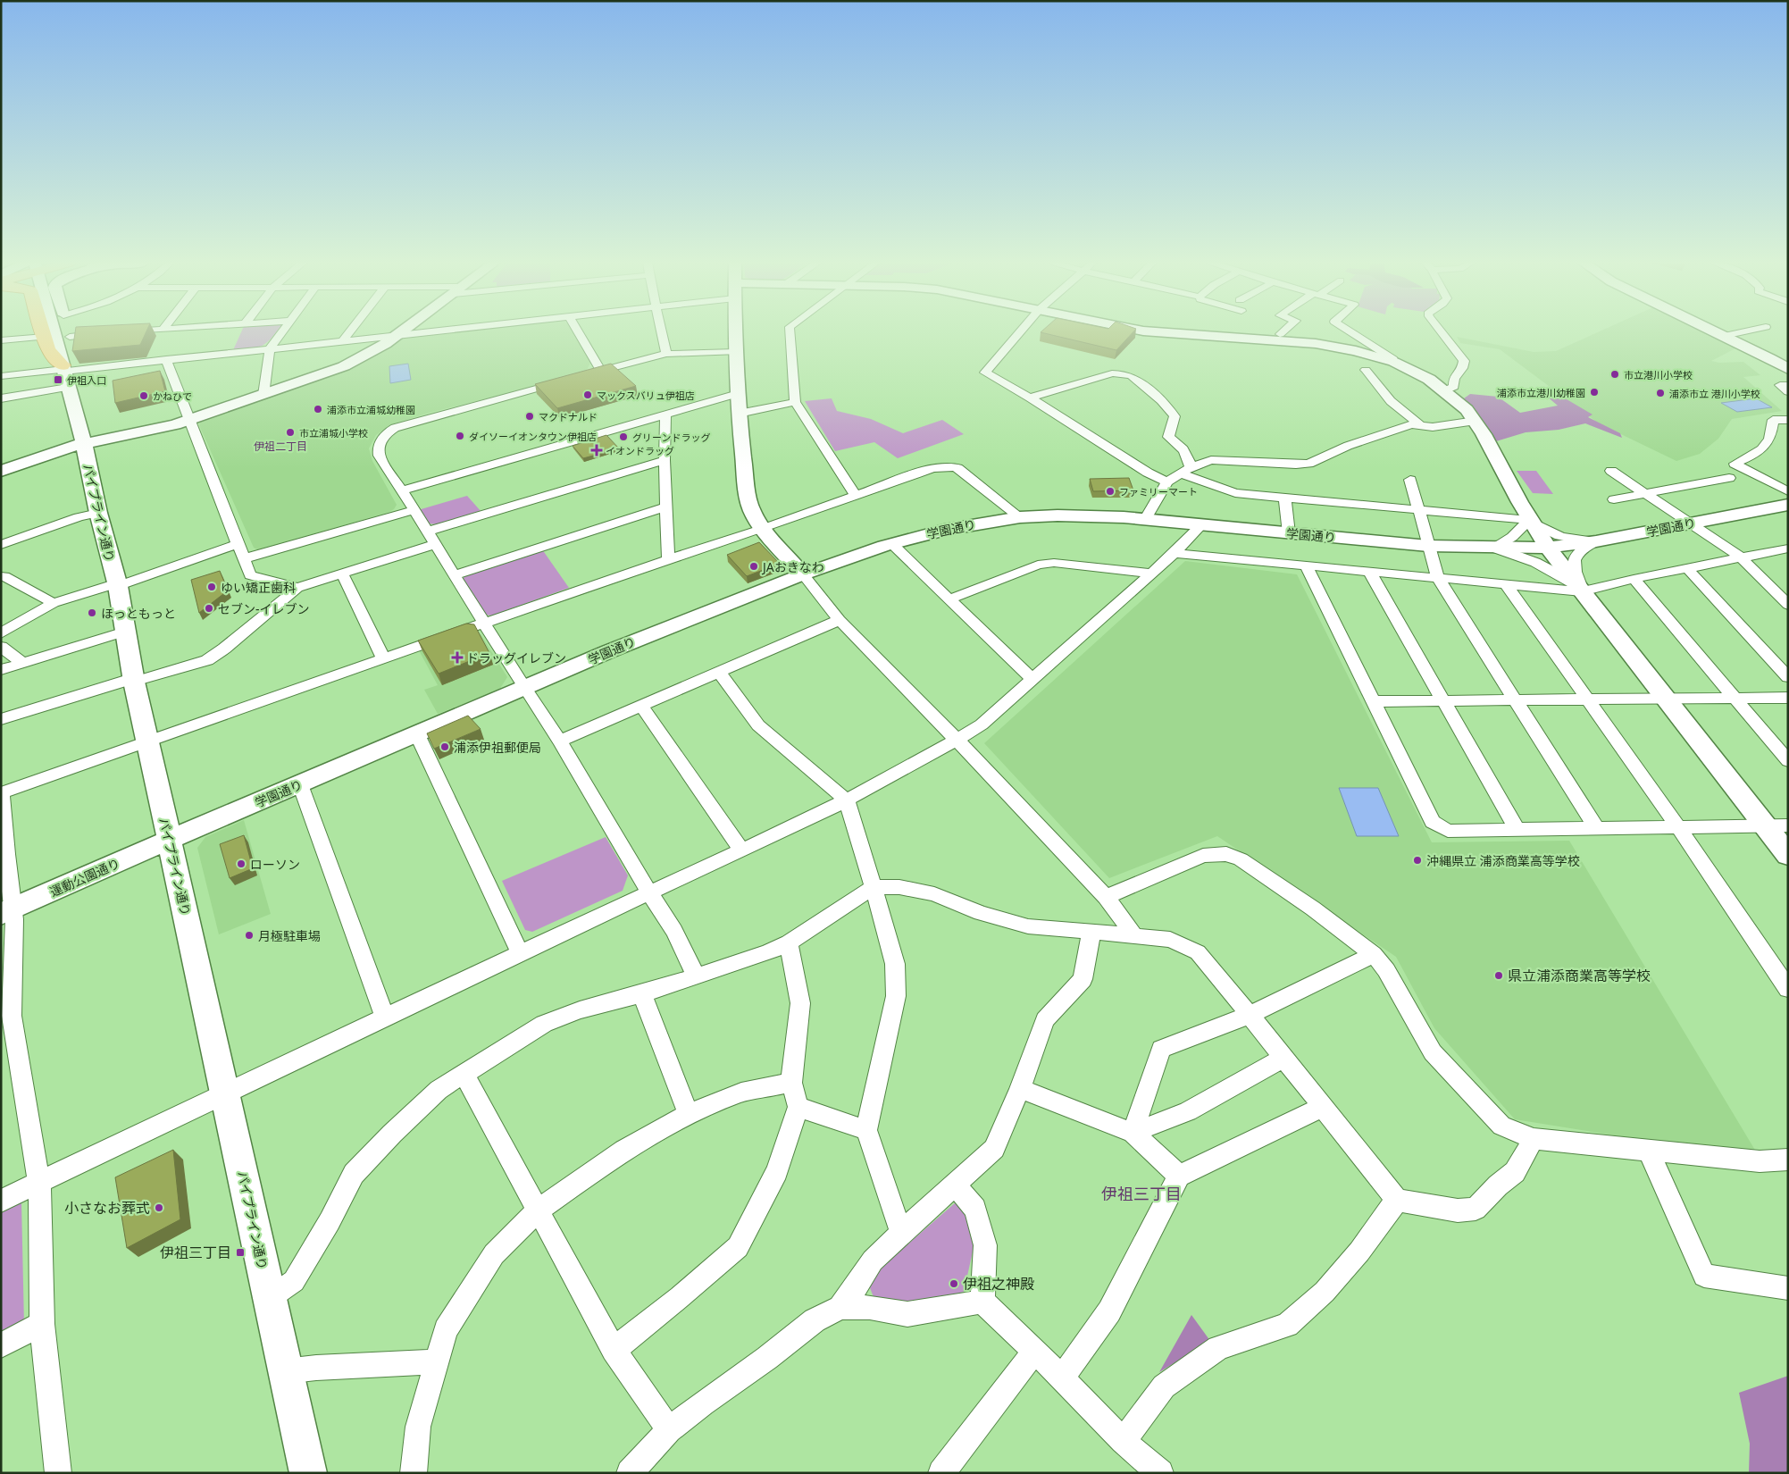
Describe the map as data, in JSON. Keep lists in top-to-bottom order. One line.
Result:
{"streets":{"street":["パイプライン通り","学園通り","運動公園通り"]},"crossings":[["パイプライン通り","学園通り"],["パイプライン通り","運動公園通り"],["学園通り","運動公園通り"]],"districts":["伊祖二丁目","伊祖三丁目"],"places":{"other":["市立港川小学校","浦添市立港川幼稚園","浦添市立 港川小学校","マックスバリュ伊祖店","かねひで","浦添市立浦城幼稚園","マクドナルド","市立浦城小学校","ダイソーイオンタウン伊祖店","グリーンドラッグ","ファミリーマート","JAおきなわ","ゆい矯正歯科","セブン-イレブン","ほっともっと","浦添伊祖郵便局","沖縄県立 浦添商業高等学校","ローソン","月極駐車場","県立浦添商業高等学校","小さなお葬式","伊祖之神殿"],"transit":["伊祖入口","伊祖三丁目"],"health":["イオンドラッグ","ドラッグイレブン"]}}
